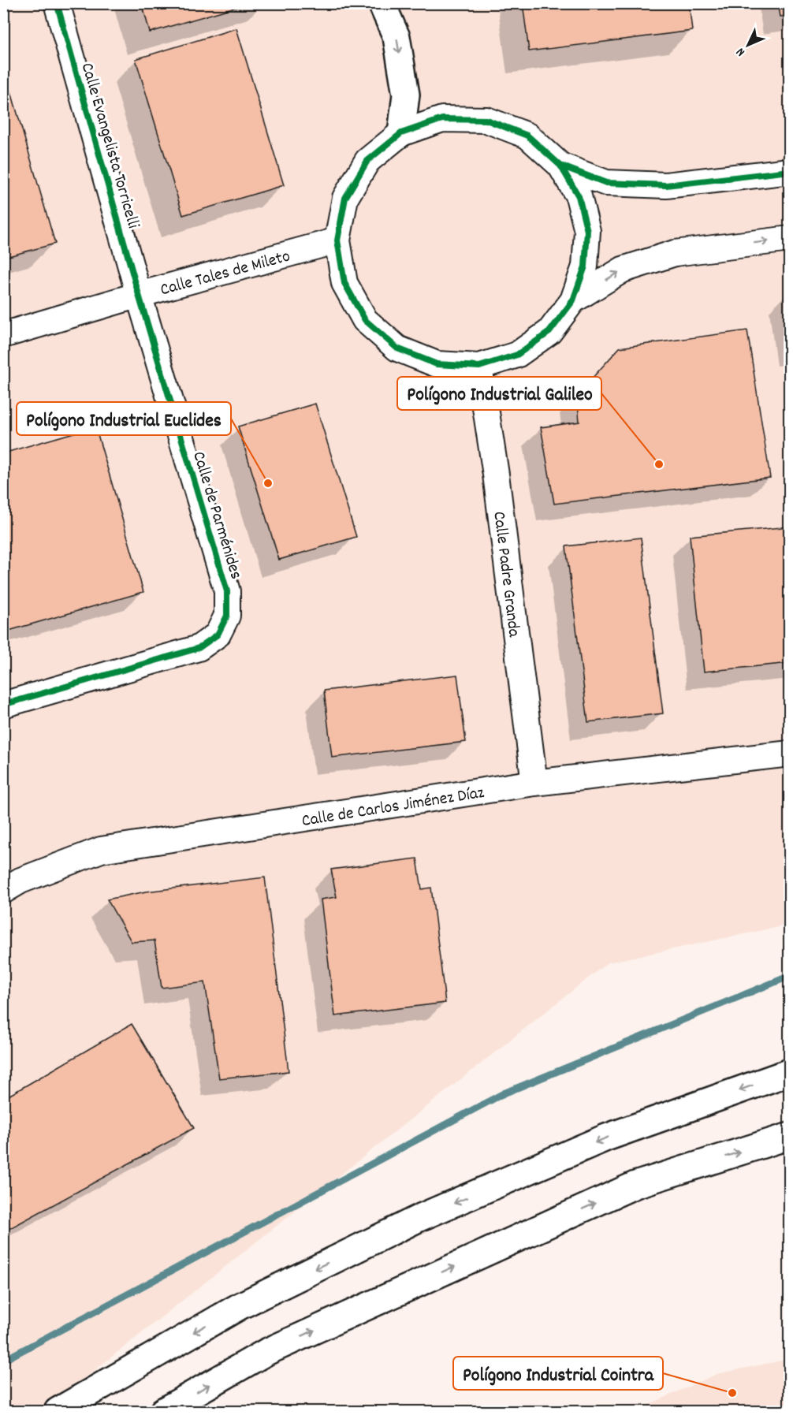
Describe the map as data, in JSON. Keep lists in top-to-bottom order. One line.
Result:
{"streets":{"street":["Calle Evangelista Torricelli","Calle Tales de Mileto","Calle de Parménides","Calle Padre Granda","Calle de Carlos Jiménez Díaz"]},"crossings":[["Calle Evangelista Torricelli","Calle Tales de Mileto"],["Calle Evangelista Torricelli","Calle de Parménides"],["Calle Tales de Mileto","Calle de Parménides"],["Calle Padre Granda","Calle de Carlos Jiménez Díaz"]],"places":["Polígono Industrial Galileo","Polígono Industrial Euclides","Polígono Industrial Cointra"],"north":"bottom left"}
